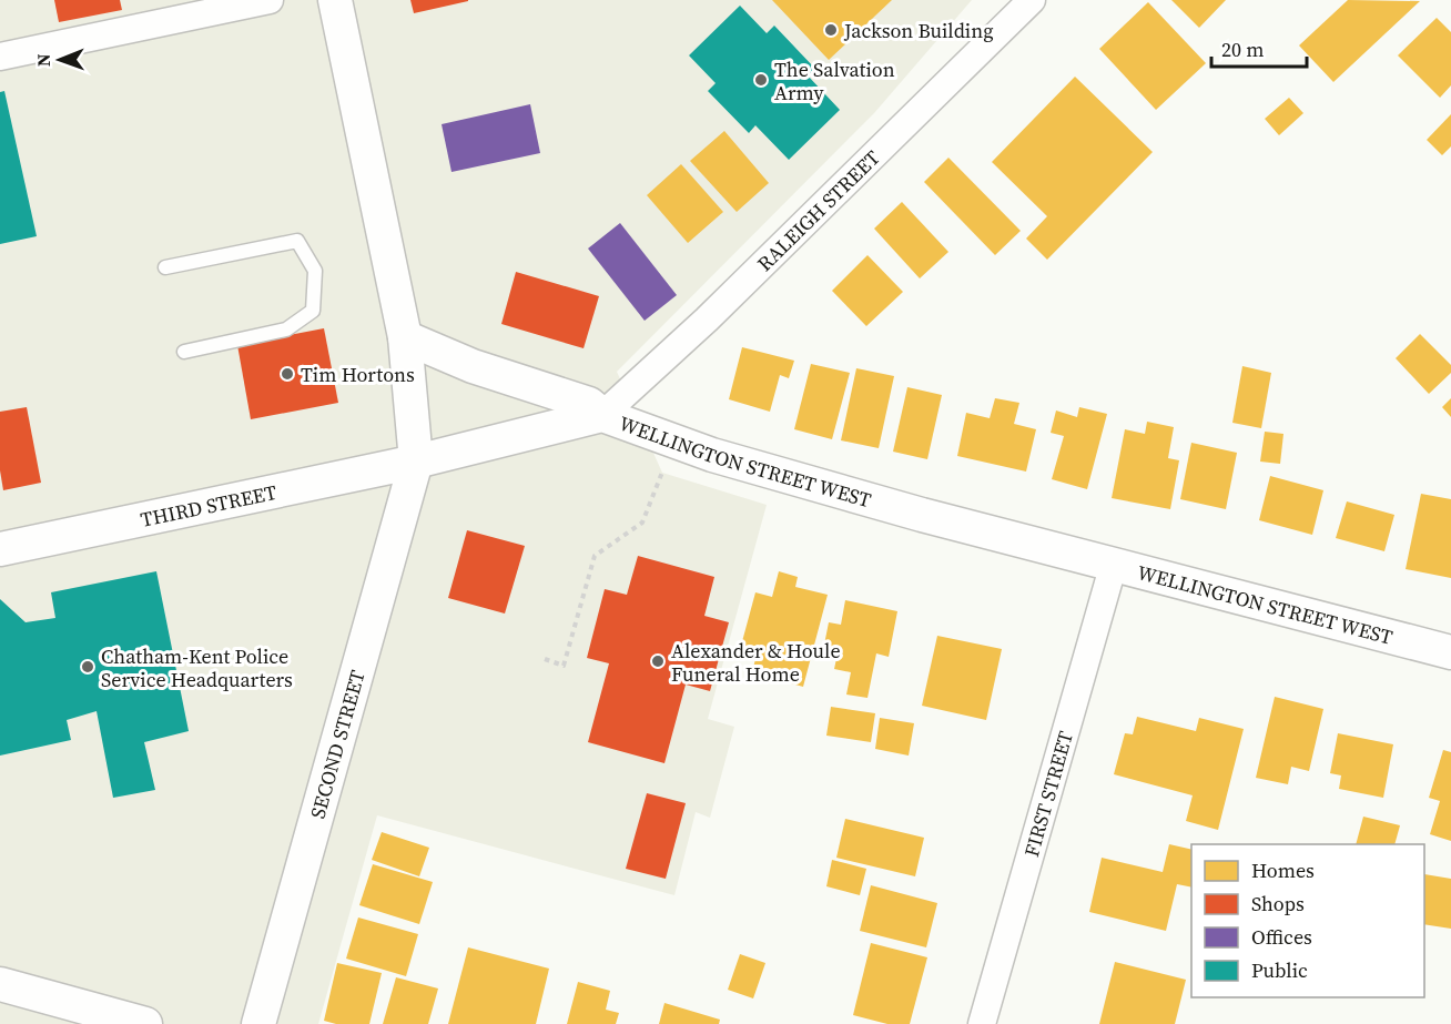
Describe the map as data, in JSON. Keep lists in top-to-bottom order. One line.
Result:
{"streets":{"street":["RALEIGH STREET","WELLINGTON STREET WEST","THIRD STREET","SECOND STREET","FIRST STREET"]},"crossings":[["RALEIGH STREET","WELLINGTON STREET WEST"],["WELLINGTON STREET WEST","THIRD STREET"],["WELLINGTON STREET WEST","SECOND STREET"],["WELLINGTON STREET WEST","FIRST STREET"],["THIRD STREET","SECOND STREET"]],"places":["Jackson Building","The Salvation Army","Tim Hortons","Alexander & Houle Funeral Home","Chatham-Kent Police Service Headquarters"],"legend":["Homes","Shops","Offices","Public"],"scale_bar":"20 m","north":"left"}
